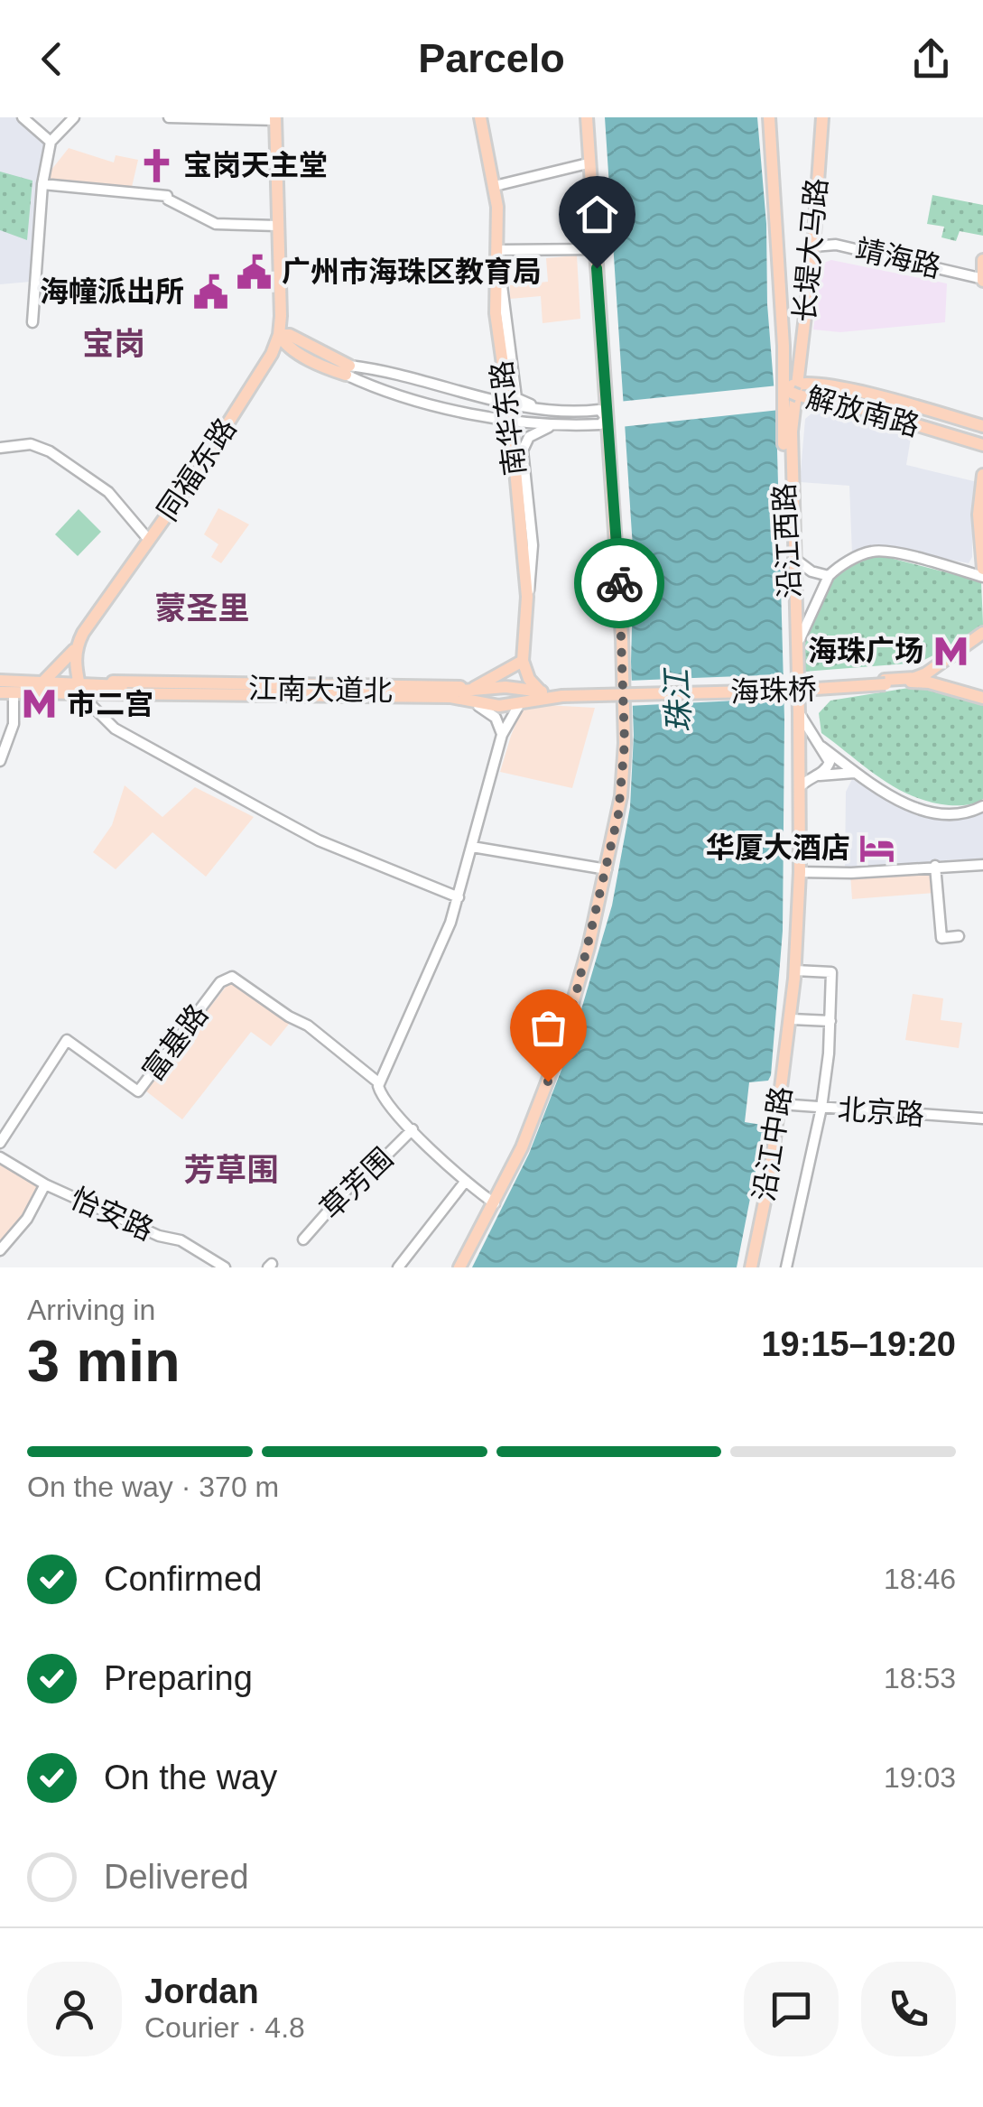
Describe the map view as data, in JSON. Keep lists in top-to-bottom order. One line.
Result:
{"streets":{"main road":["长堤大马路","解放南路","南华东路","同福东路","沿江西路","江南大道北","海珠桥","沿江中路"],"street":["靖海路","富基路","北京路","草芳围","怡安路"]},"crossings":[["长堤大马路","靖海路"],["长堤大马路","解放南路"],["长堤大马路","沿江西路"],["解放南路","沿江西路"],["沿江西路","沿江中路"],["江南大道北","海珠桥"],["富基路","草芳围"],["北京路","沿江中路"]],"districts":["宝岗","蒙圣里","芳草围"],"water":["珠江"],"places":{"church":["宝岗天主堂"],"public building":["广州市海珠区教育局","海幢派出所"],"metro station":["海珠广场","市二宫"],"hotel":["华厦大酒店"]},"page":{"header":"Parcelo","heading":["3 min","Arriving in","19:15–19:20"],"panel":["Jordan","Courier · 4.8"],"bar":"On the way · 370 m","list":[["Confirmed","18:46"],["Preparing","18:53"],["On the way","19:03"],"Delivered"]}}
